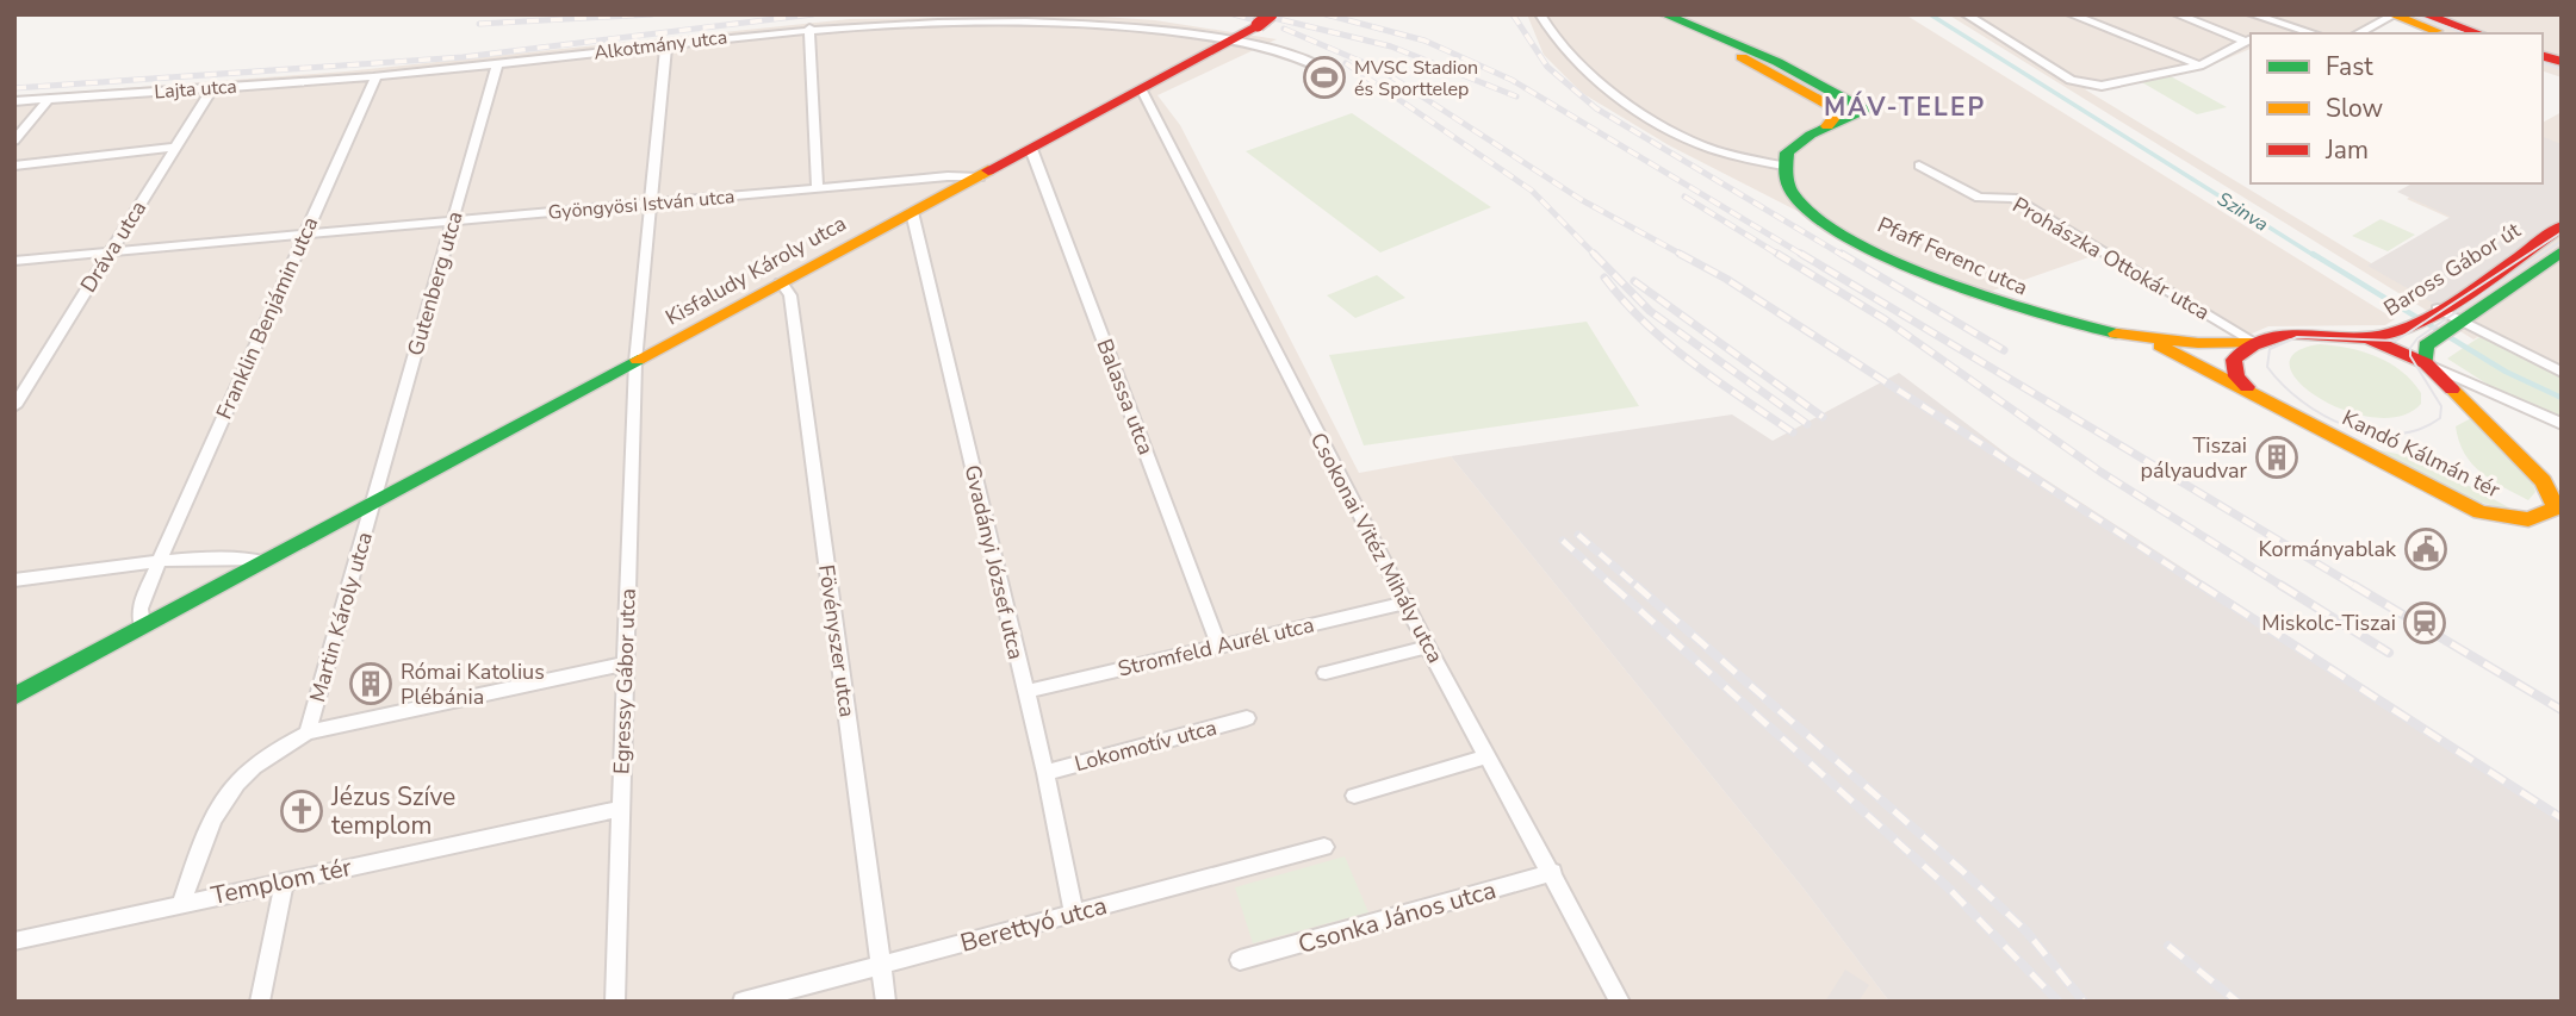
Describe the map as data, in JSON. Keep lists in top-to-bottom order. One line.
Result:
{"streets":{"street":["Alkotmány utca","Lajta utca","Gyöngyösi István utca","Dráva utca","Pfaff Ferenc utca","Prohászka Ottokár utca","Baross Gábor út","Kisfaludy Károly utca","Gutenberg utca","Franklin Benjámin utca","Balassa utca","Kandó Kálmán tér","Csokonai Vitéz Mihály utca","Gvadányi József utca","Martin Károly utca","Fövényszer utca","Stromfeld Aurél utca","Egressy Gábor utca","Lokomotív utca","Templom tér","Csonka János utca","Berettyó utca"]},"crossings":[["Alkotmány utca","Lajta utca"],["Alkotmány utca","Kisfaludy Károly utca"],["Alkotmány utca","Gutenberg utca"],["Alkotmány utca","Franklin Benjámin utca"],["Alkotmány utca","Egressy Gábor utca"],["Lajta utca","Dráva utca"],["Lajta utca","Franklin Benjámin utca"],["Gyöngyösi István utca","Dráva utca"],["Gyöngyösi István utca","Kisfaludy Károly utca"],["Gyöngyösi István utca","Gutenberg utca"],["Gyöngyösi István utca","Franklin Benjámin utca"],["Gyöngyösi István utca","Egressy Gábor utca"],["Pfaff Ferenc utca","Kandó Kálmán tér"],["Baross Gábor út","Kandó Kálmán tér"],["Kisfaludy Károly utca","Gutenberg utca"],["Kisfaludy Károly utca","Franklin Benjámin utca"],["Kisfaludy Károly utca","Balassa utca"],["Kisfaludy Károly utca","Csokonai Vitéz Mihály utca"],["Kisfaludy Károly utca","Gvadányi József utca"],["Kisfaludy Károly utca","Martin Károly utca"],["Kisfaludy Károly utca","Fövényszer utca"],["Kisfaludy Károly utca","Egressy Gábor utca"],["Gutenberg utca","Martin Károly utca"],["Balassa utca","Stromfeld Aurél utca"],["Csokonai Vitéz Mihály utca","Stromfeld Aurél utca"],["Csokonai Vitéz Mihály utca","Csonka János utca"],["Gvadányi József utca","Stromfeld Aurél utca"],["Gvadányi József utca","Lokomotív utca"],["Gvadányi József utca","Berettyó utca"],["Martin Károly utca","Templom tér"],["Fövényszer utca","Berettyó utca"],["Egressy Gábor utca","Templom tér"]],"districts":["MÁV-TELEP"],"water":["Szinva"],"places":{"sports":["MVSC Stadion és Sporttelep"],"building":["Tiszai pályaudvar","Római Katolius Plébánia"],"public building":["Kormányablak"],"station":["Miskolc-Tiszai"],"church":["Jézus Szíve templom"]},"legend":["Fast","Slow","Jam"]}
